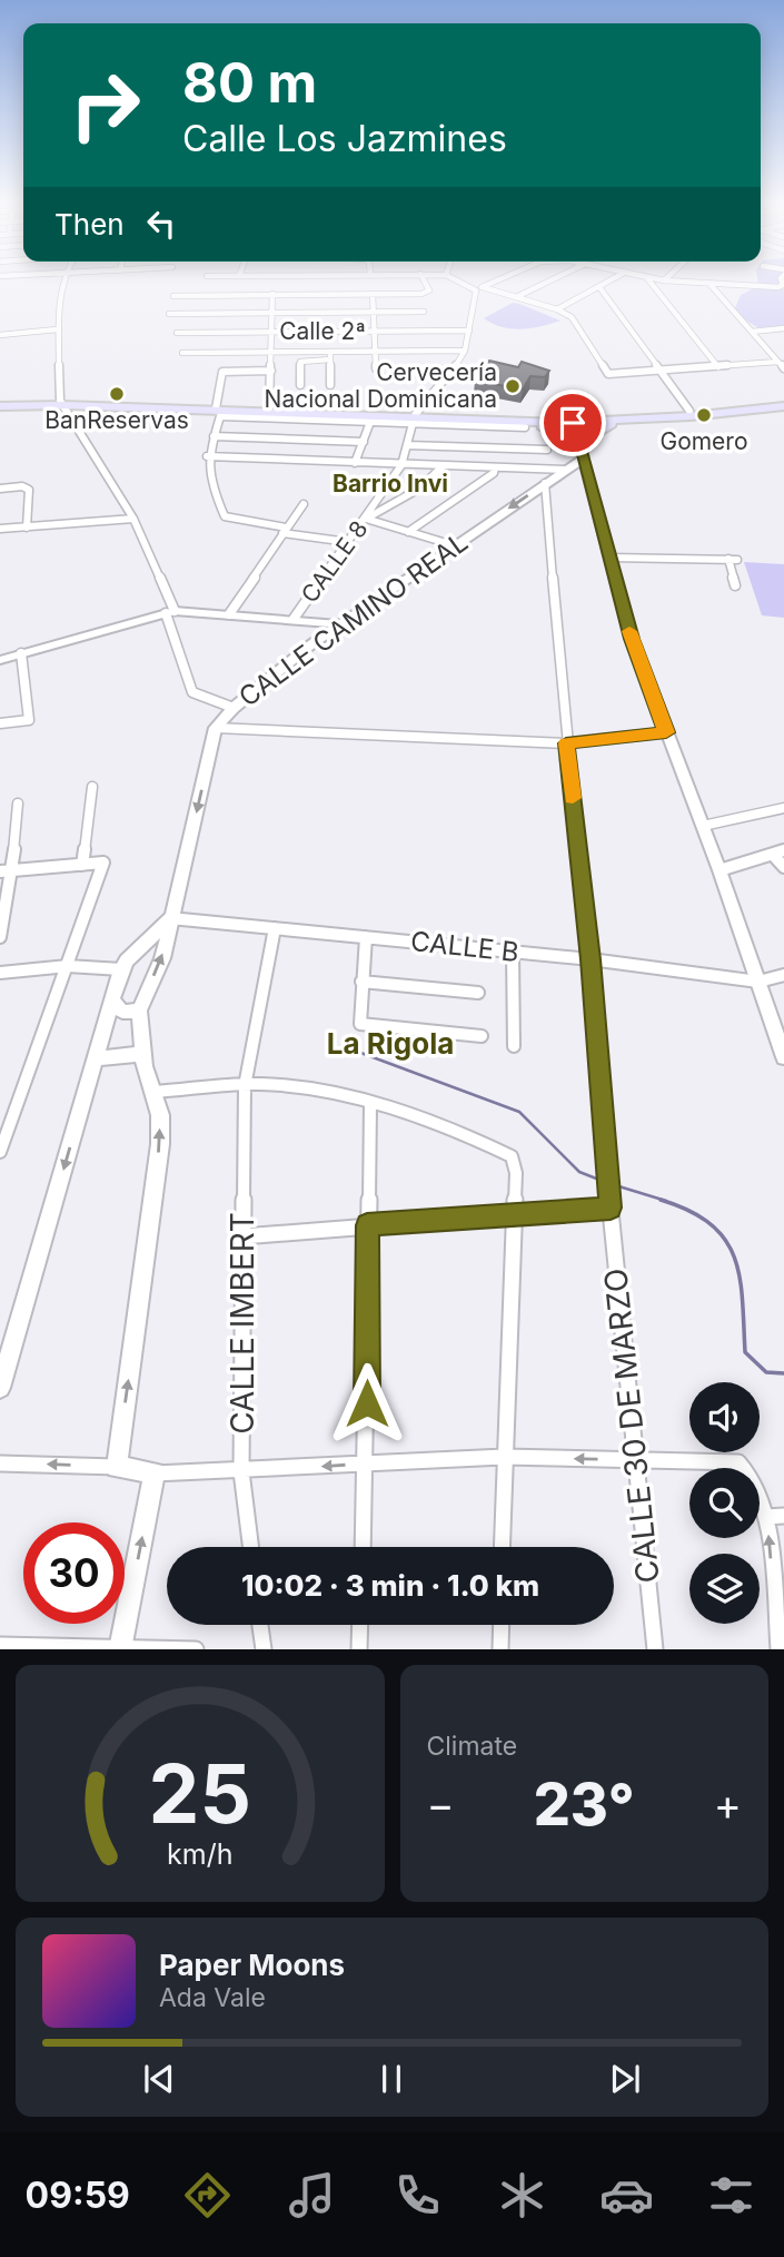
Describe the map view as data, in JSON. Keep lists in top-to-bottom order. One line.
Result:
{"streets":{"street":["Calle 2ª","CALLE 8","CALLE CAMINO REAL","CALLE B","CALLE IMBERT","CALLE 30 DE MARZO"]},"crossings":[["CALLE CAMINO REAL","CALLE B"],["CALLE B","CALLE IMBERT"],["CALLE B","CALLE 30 DE MARZO"]],"districts":["Barrio Invi","La Rigola"],"places":["Cervecería Nacional Dominicana","BanReservas","Gomero"],"page":{"turn":["80 m","Calle Los Jazmines"],"then":"Then","limit":"30","trip":"10:02 · 3 min · 1.0 km","tile":"Climate","heat":["−","23°","+"],"song":["Paper Moons","Ada Vale"],"tabs":"09:59","gauge":["25","km/h"]}}
